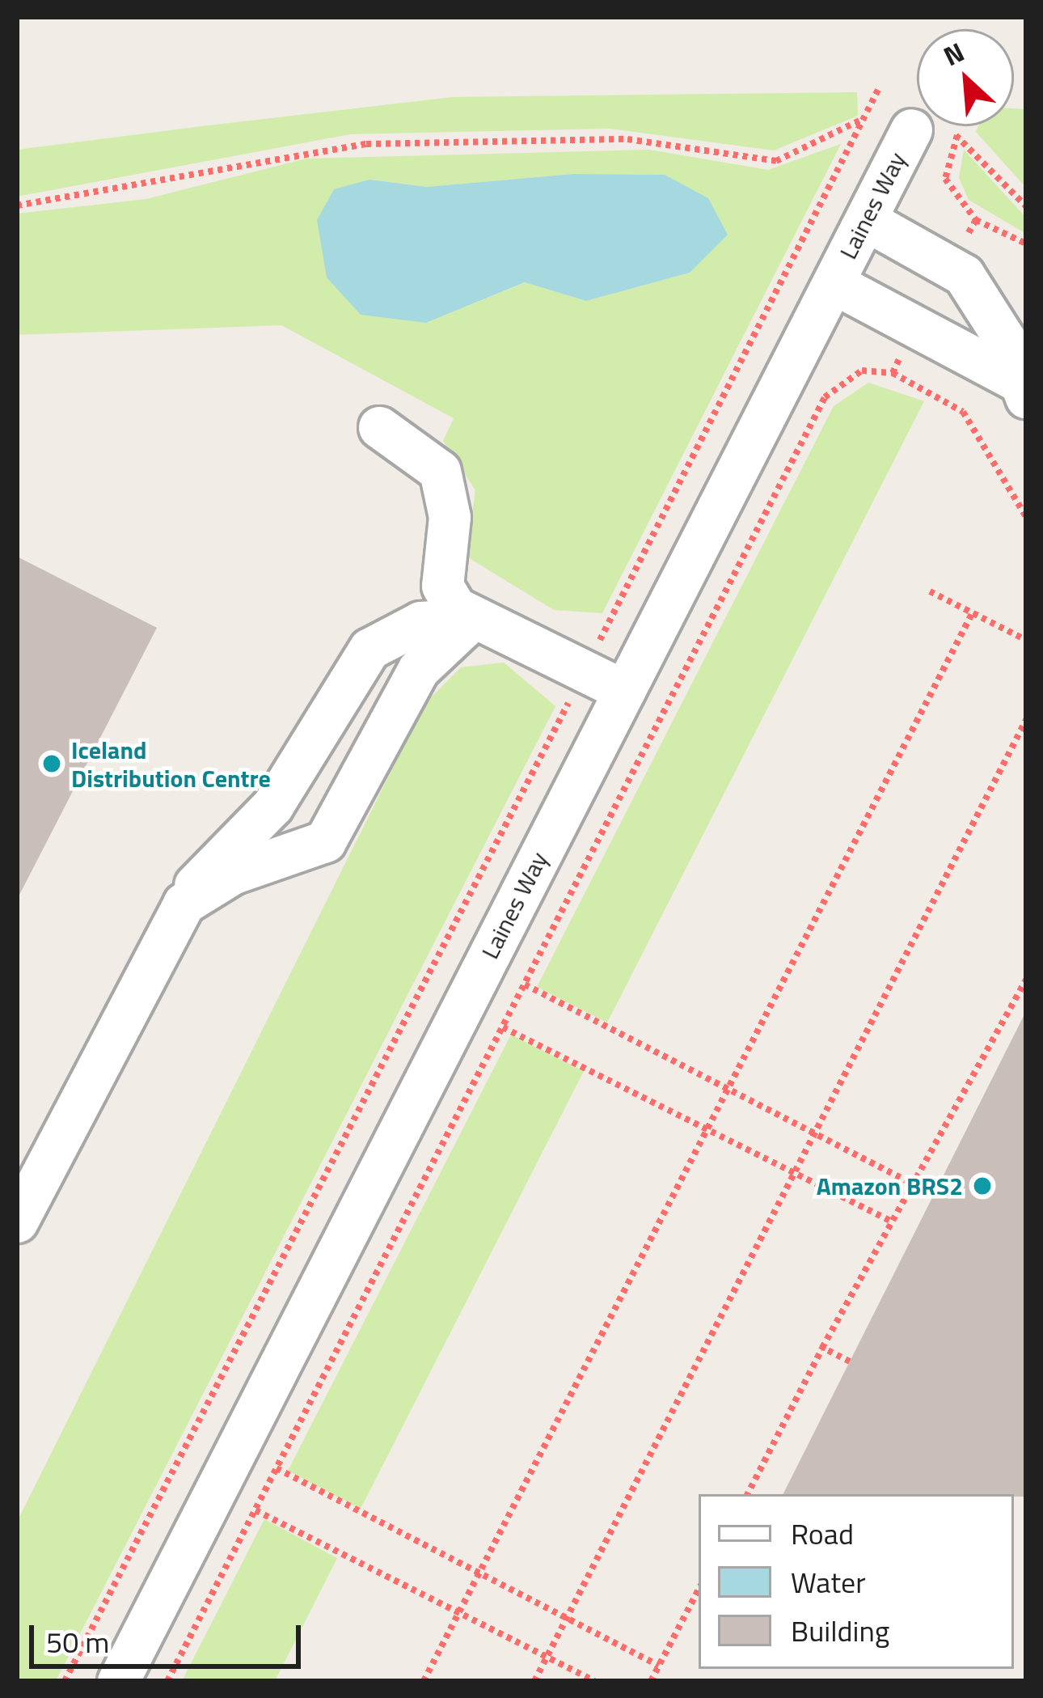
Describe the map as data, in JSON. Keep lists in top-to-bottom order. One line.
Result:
{"streets":{"street":["Laines Way"]},"places":["Iceland Distribution Centre","Amazon BRS2"],"legend":["Road","Water","Building"],"scale_bar":"50 m","north":"top left"}
